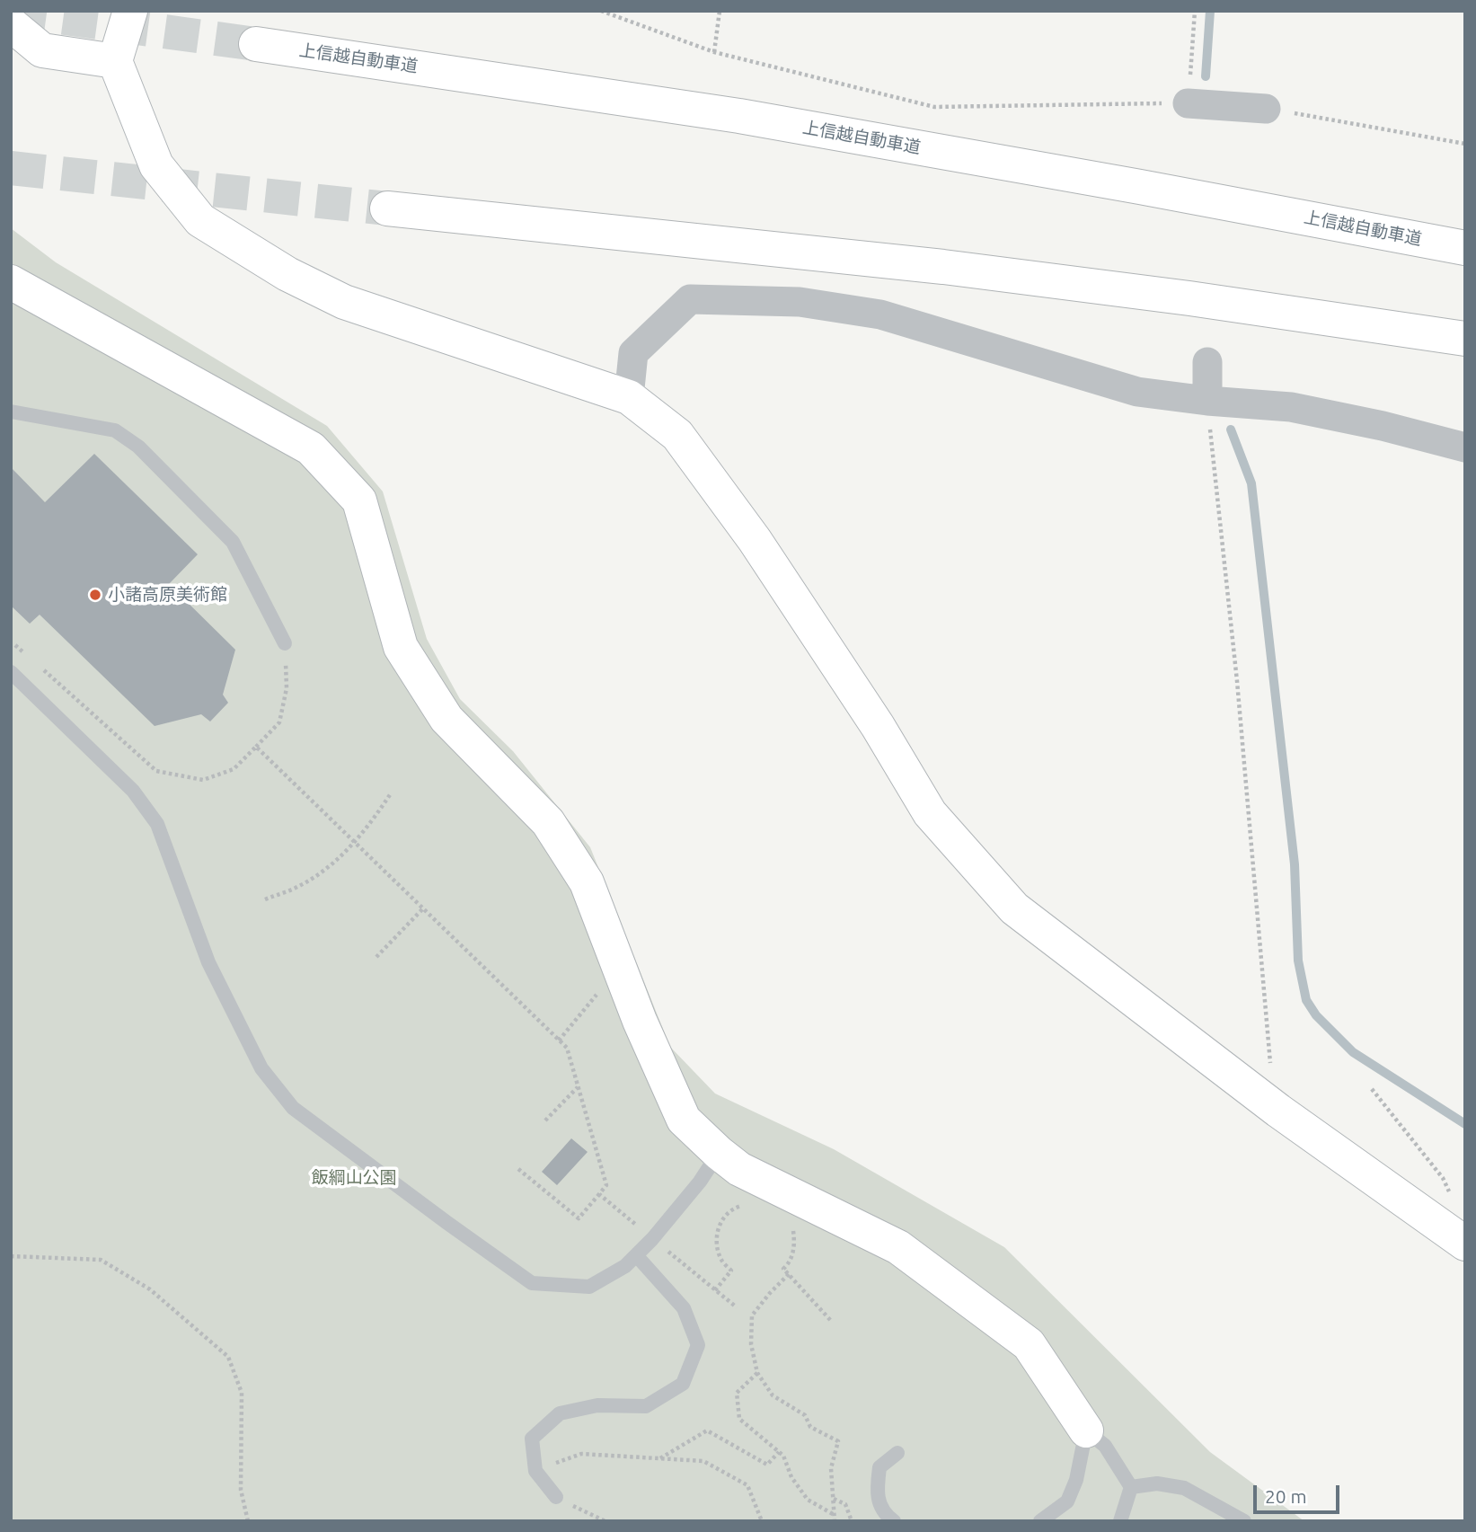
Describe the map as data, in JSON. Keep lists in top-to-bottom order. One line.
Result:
{"streets":{"main road":["上信越自動車道"]},"parks":["飯綱山公園"],"places":["小諸高原美術館"],"scale_bar":"20 m"}
